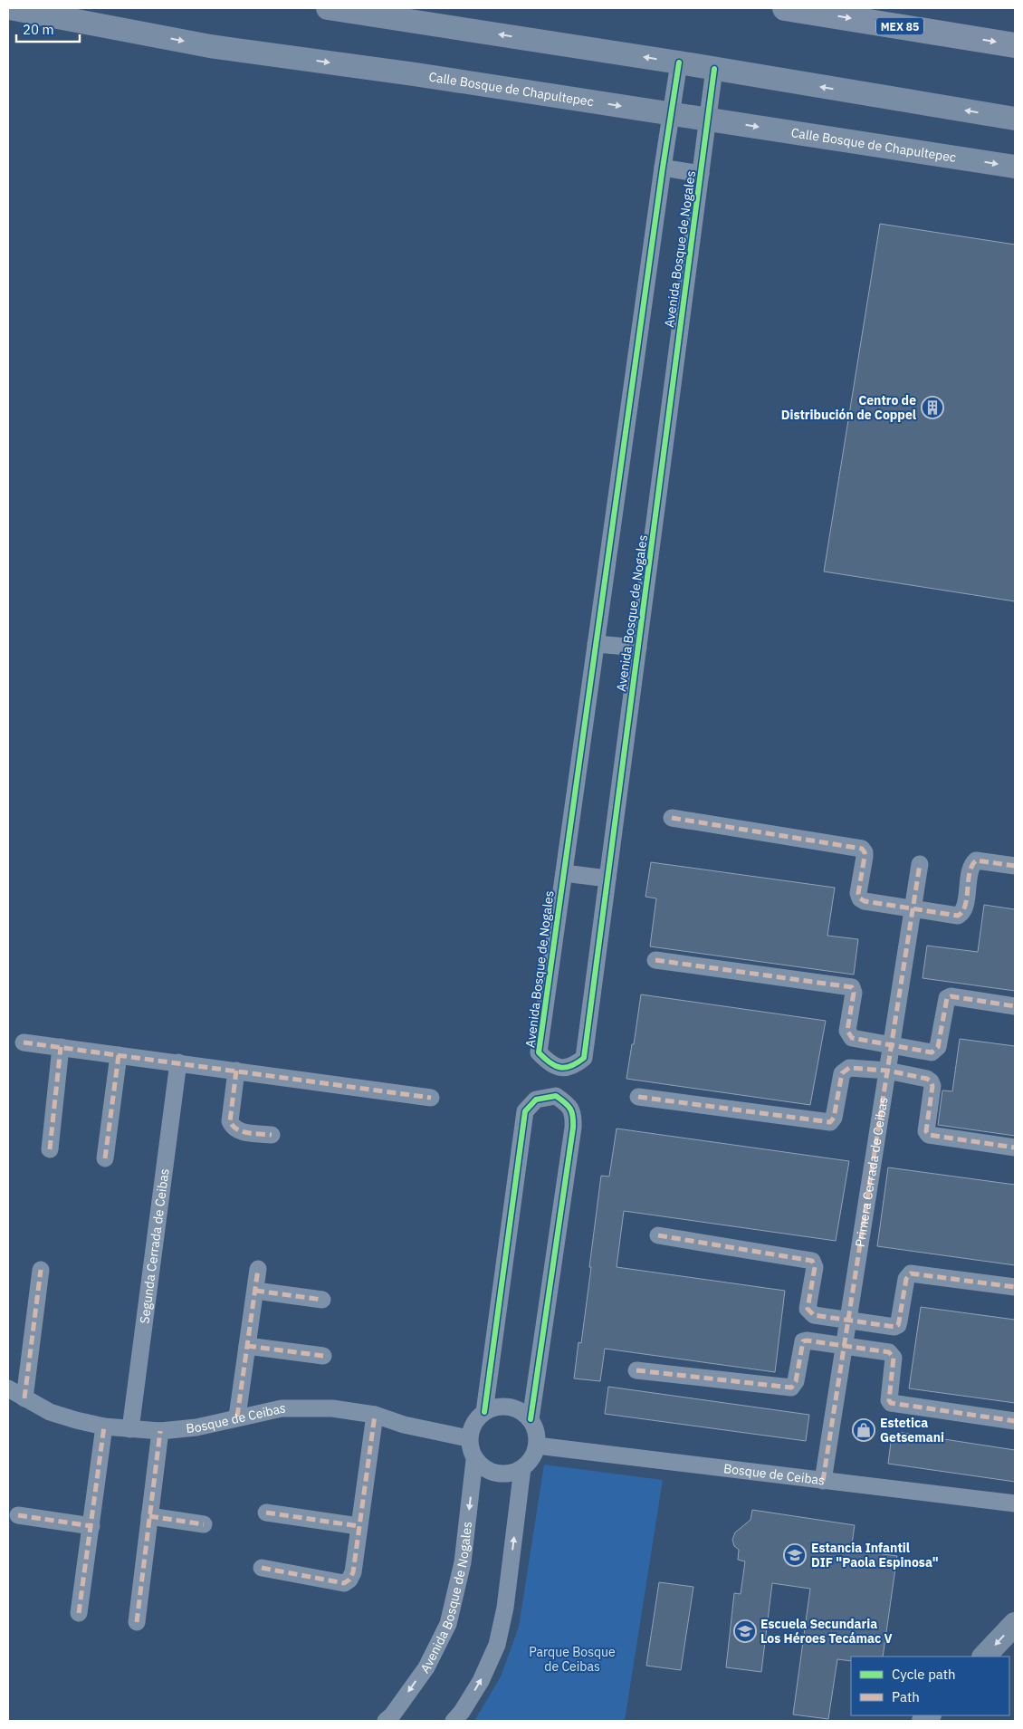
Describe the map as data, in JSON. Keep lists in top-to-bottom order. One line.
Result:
{"streets":{"highway":["MEX 85"],"main road":["Calle Bosque de Chapultepec"],"street":["Avenida Bosque de Nogales","Primera Cerrada de Ceibas","Segunda Cerrada de Ceibas","Bosque de Ceibas"]},"crossings":[["Calle Bosque de Chapultepec","Avenida Bosque de Nogales"],["Avenida Bosque de Nogales","Bosque de Ceibas"],["Primera Cerrada de Ceibas","Bosque de Ceibas"],["Segunda Cerrada de Ceibas","Bosque de Ceibas"]],"parks":["Parque Bosque de Ceibas"],"places":{"building":["Centro de Distribución de Coppel"],"shop":["Estetica Getsemani"],"school or university":["Estancia Infantil DIF \"Paola Espinosa\"","Escuela Secundaria Los Héroes Tecámac V"]},"legend":["Cycle path","Path"],"scale_bar":"20 m"}
